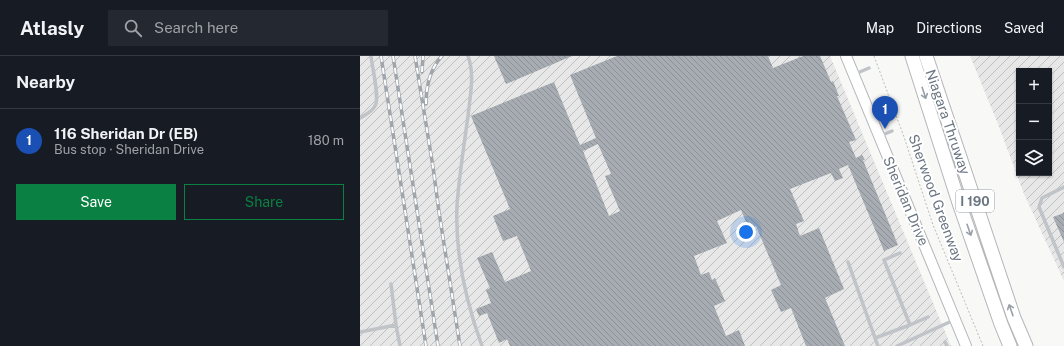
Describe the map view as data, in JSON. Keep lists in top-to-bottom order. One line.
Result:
{"streets":{"highway":["Niagara Thruway","I 190"],"main road":["Sheridan Drive"],"path":["Sherwood Greenway"]},"page":{"header":"Atlasly","search":"Search here","nav":["Map","Directions","Saved"],"heading":"Nearby","map_buttons":["+","−"],"pins":"1","list":[{"mark":"1","name":"116 Sheridan Dr (EB)","note":"Bus stop · Sheridan Drive","value":"180 m"}],"buttons":["Save","Share"]}}
